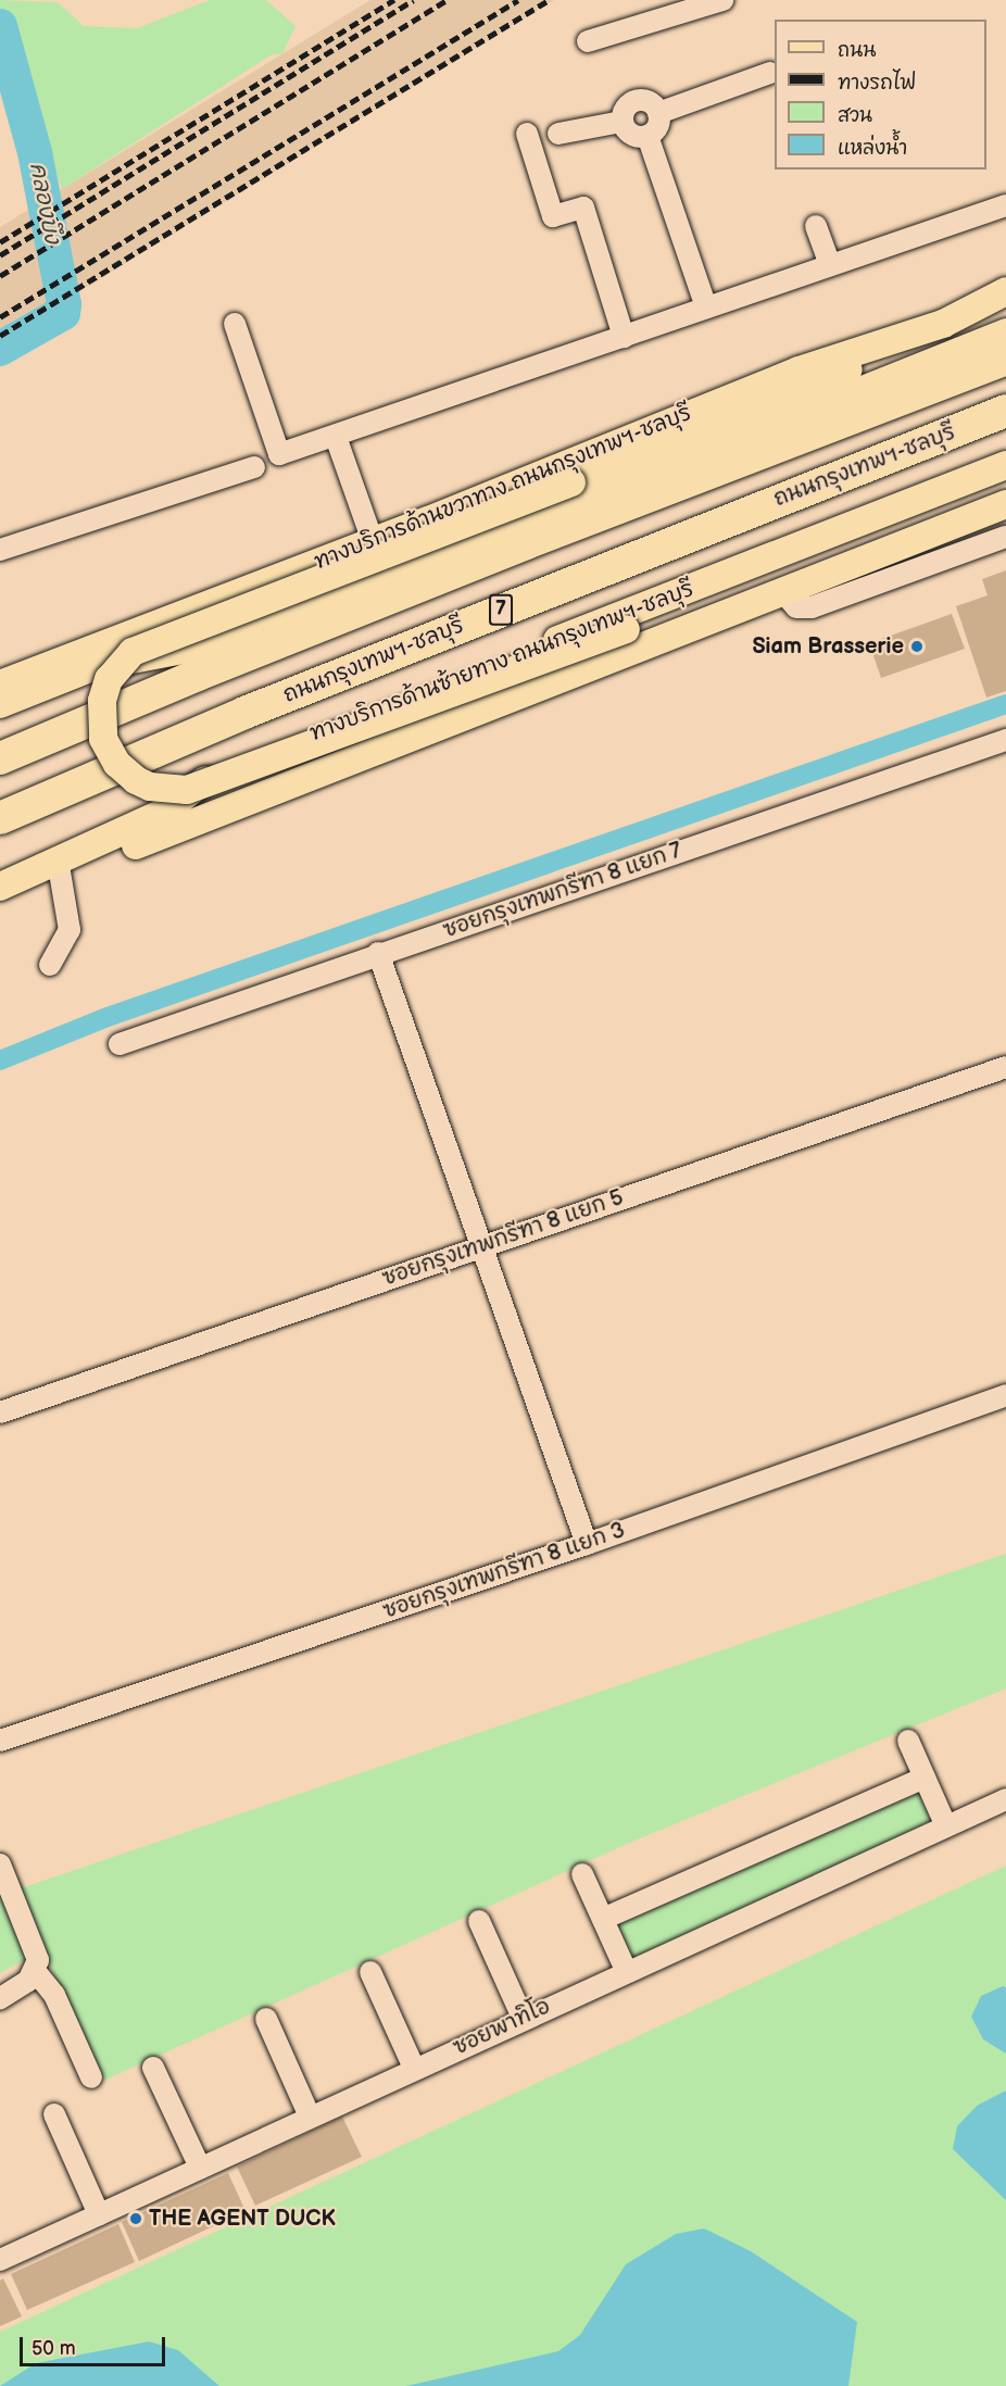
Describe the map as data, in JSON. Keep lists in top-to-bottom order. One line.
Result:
{"streets":{"highway":["ถนนกรุงเทพฯ-ชลบุรี","7"],"main road":["ทางบริการด้านขวาทาง ถนนกรุงเทพฯ-ชลบุรี","ทางบริการด้านซ้ายทาง ถนนกรุงเทพฯ-ชลบุรี"],"street":["ซอยกรุงเทพกรีฑา 8 แยก 7","ซอยกรุงเทพกรีฑา 8 แยก 5","ซอยกรุงเทพกรีฑา 8 แยก 3","ซอยพาทิโอ"]},"water":["คลองบึง"],"places":["Siam Brasserie","THE AGENT DUCK"],"legend":["ถนน","ทางรถไฟ","สวน","แหล่งน้ำ"],"scale_bar":"50 m"}
